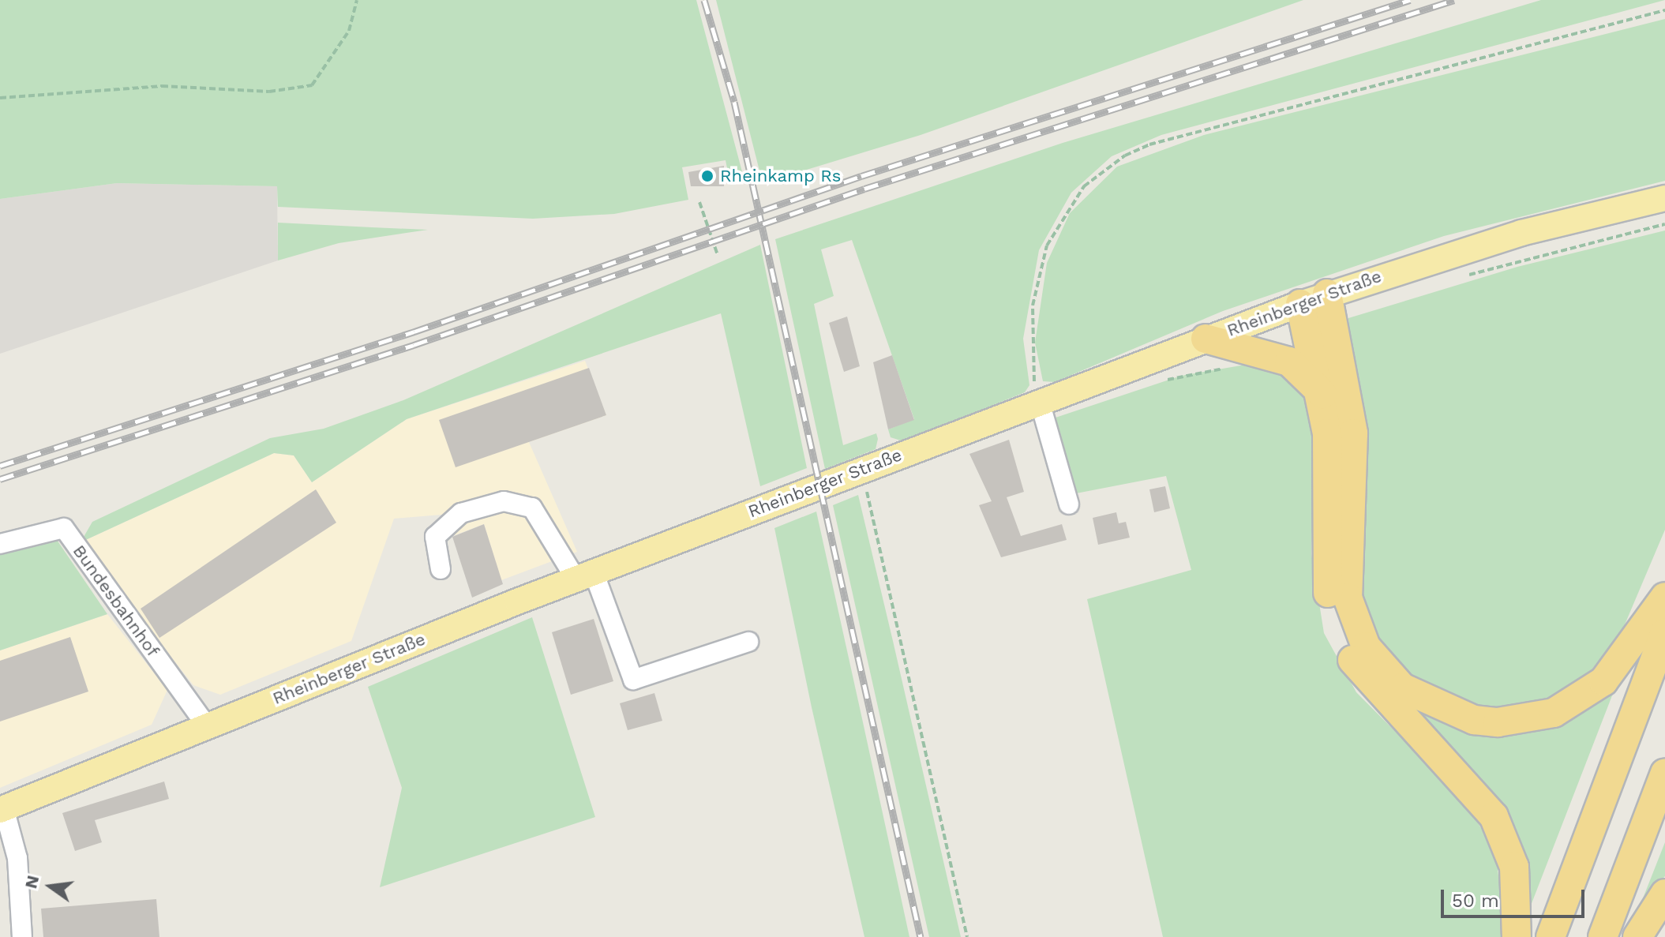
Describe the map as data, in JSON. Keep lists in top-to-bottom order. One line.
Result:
{"streets":{"main road":["Rheinberger Straße"],"street":["Bundesbahnhof"]},"crossings":[["Rheinberger Straße","Bundesbahnhof"]],"places":["Rheinkamp Rs"],"scale_bar":"50 m","north":"left"}
